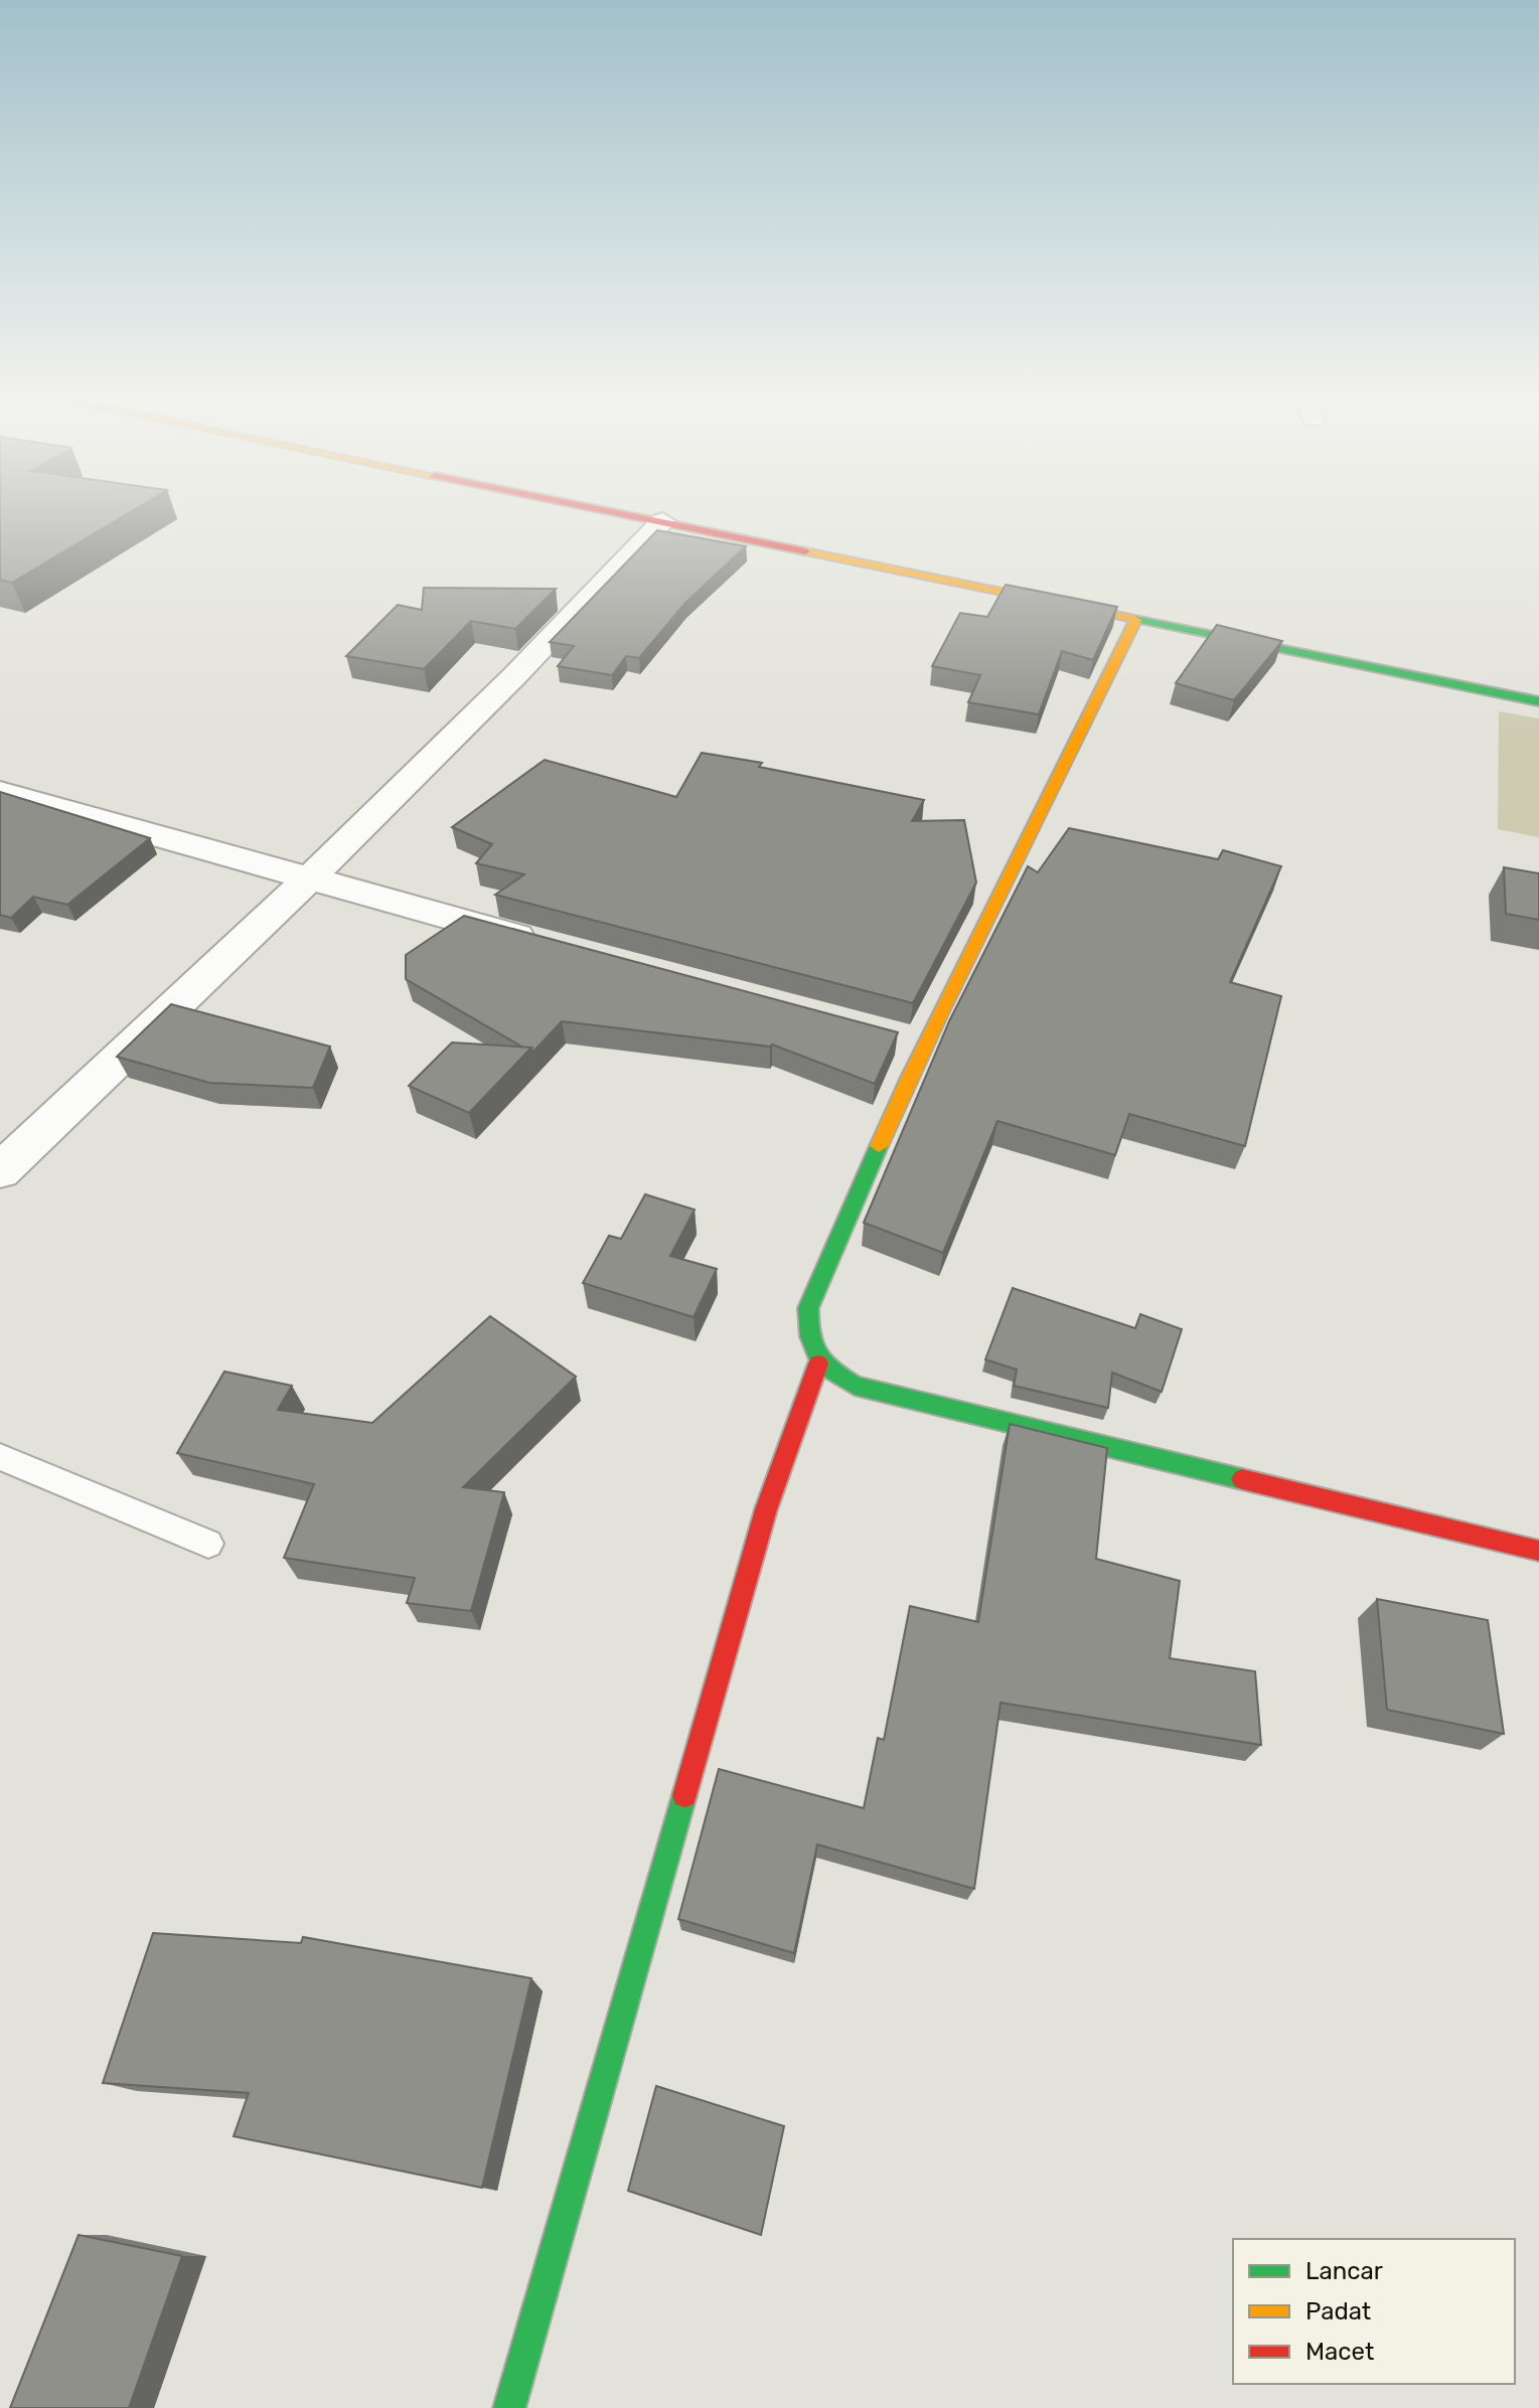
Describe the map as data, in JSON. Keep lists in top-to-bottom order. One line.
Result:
{"legend":["Lancar","Padat","Macet"]}
